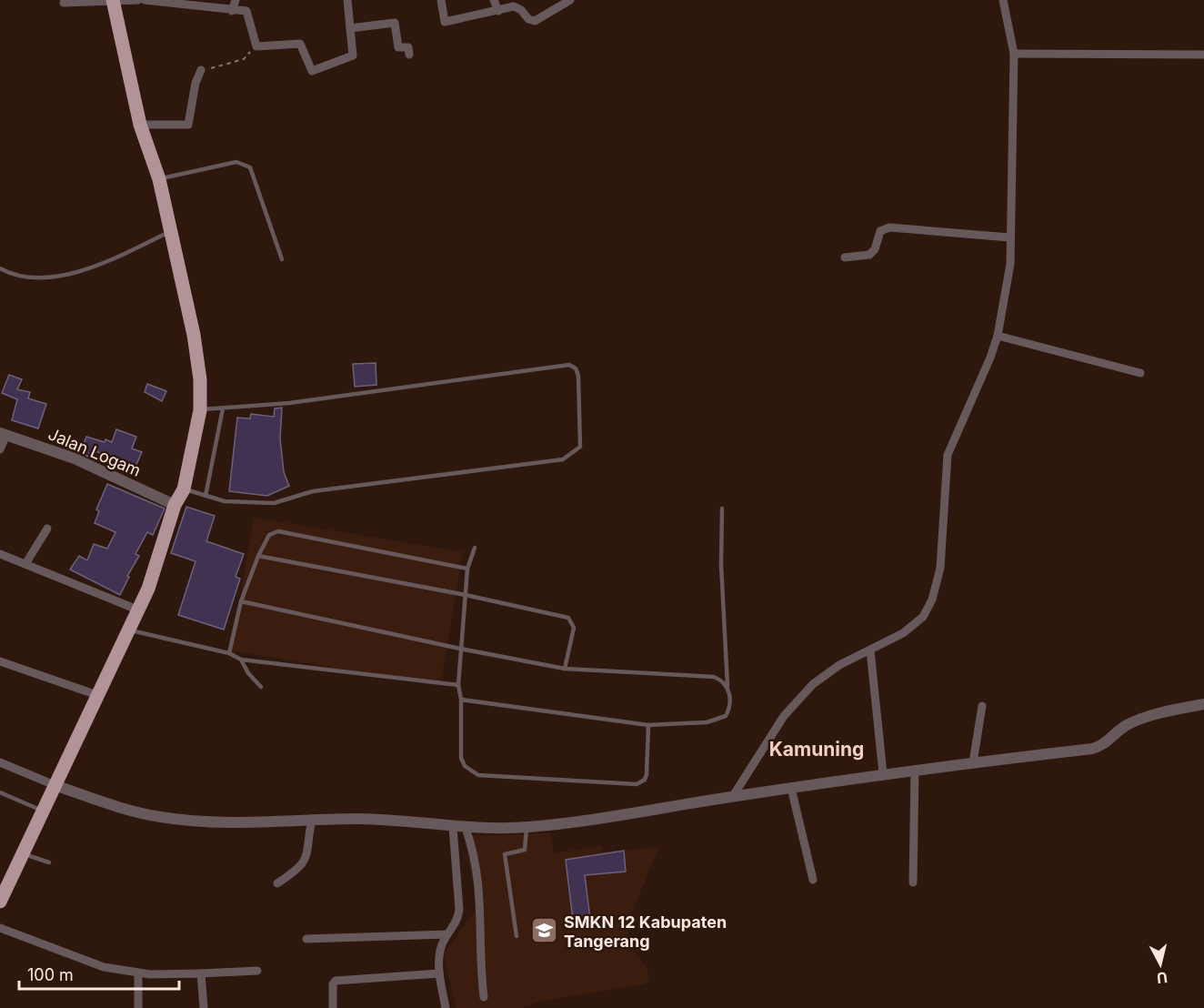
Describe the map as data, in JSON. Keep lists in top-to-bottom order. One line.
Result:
{"streets":{"street":["Jalan Logam"]},"districts":["Kamuning"],"places":{"school or university":["SMKN 12 Kabupaten Tangerang"]},"scale_bar":"100 m","north":"bottom"}
